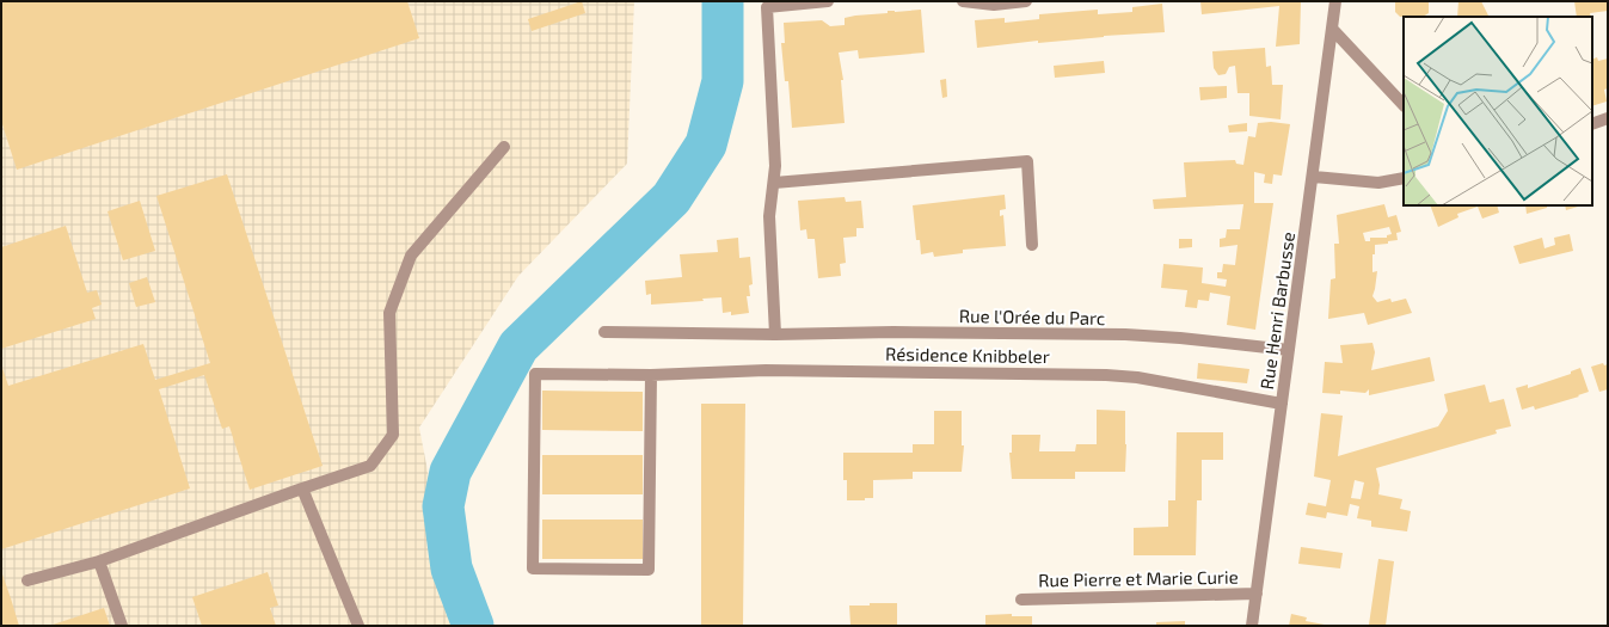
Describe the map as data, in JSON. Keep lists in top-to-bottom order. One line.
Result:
{"streets":{"street":["Rue Henri Barbusse","Rue l'Orée du Parc","Résidence Knibbeler","Rue Pierre et Marie Curie"]},"crossings":[["Rue Henri Barbusse","Rue l'Orée du Parc"],["Rue Henri Barbusse","Résidence Knibbeler"],["Rue Henri Barbusse","Rue Pierre et Marie Curie"]]}
